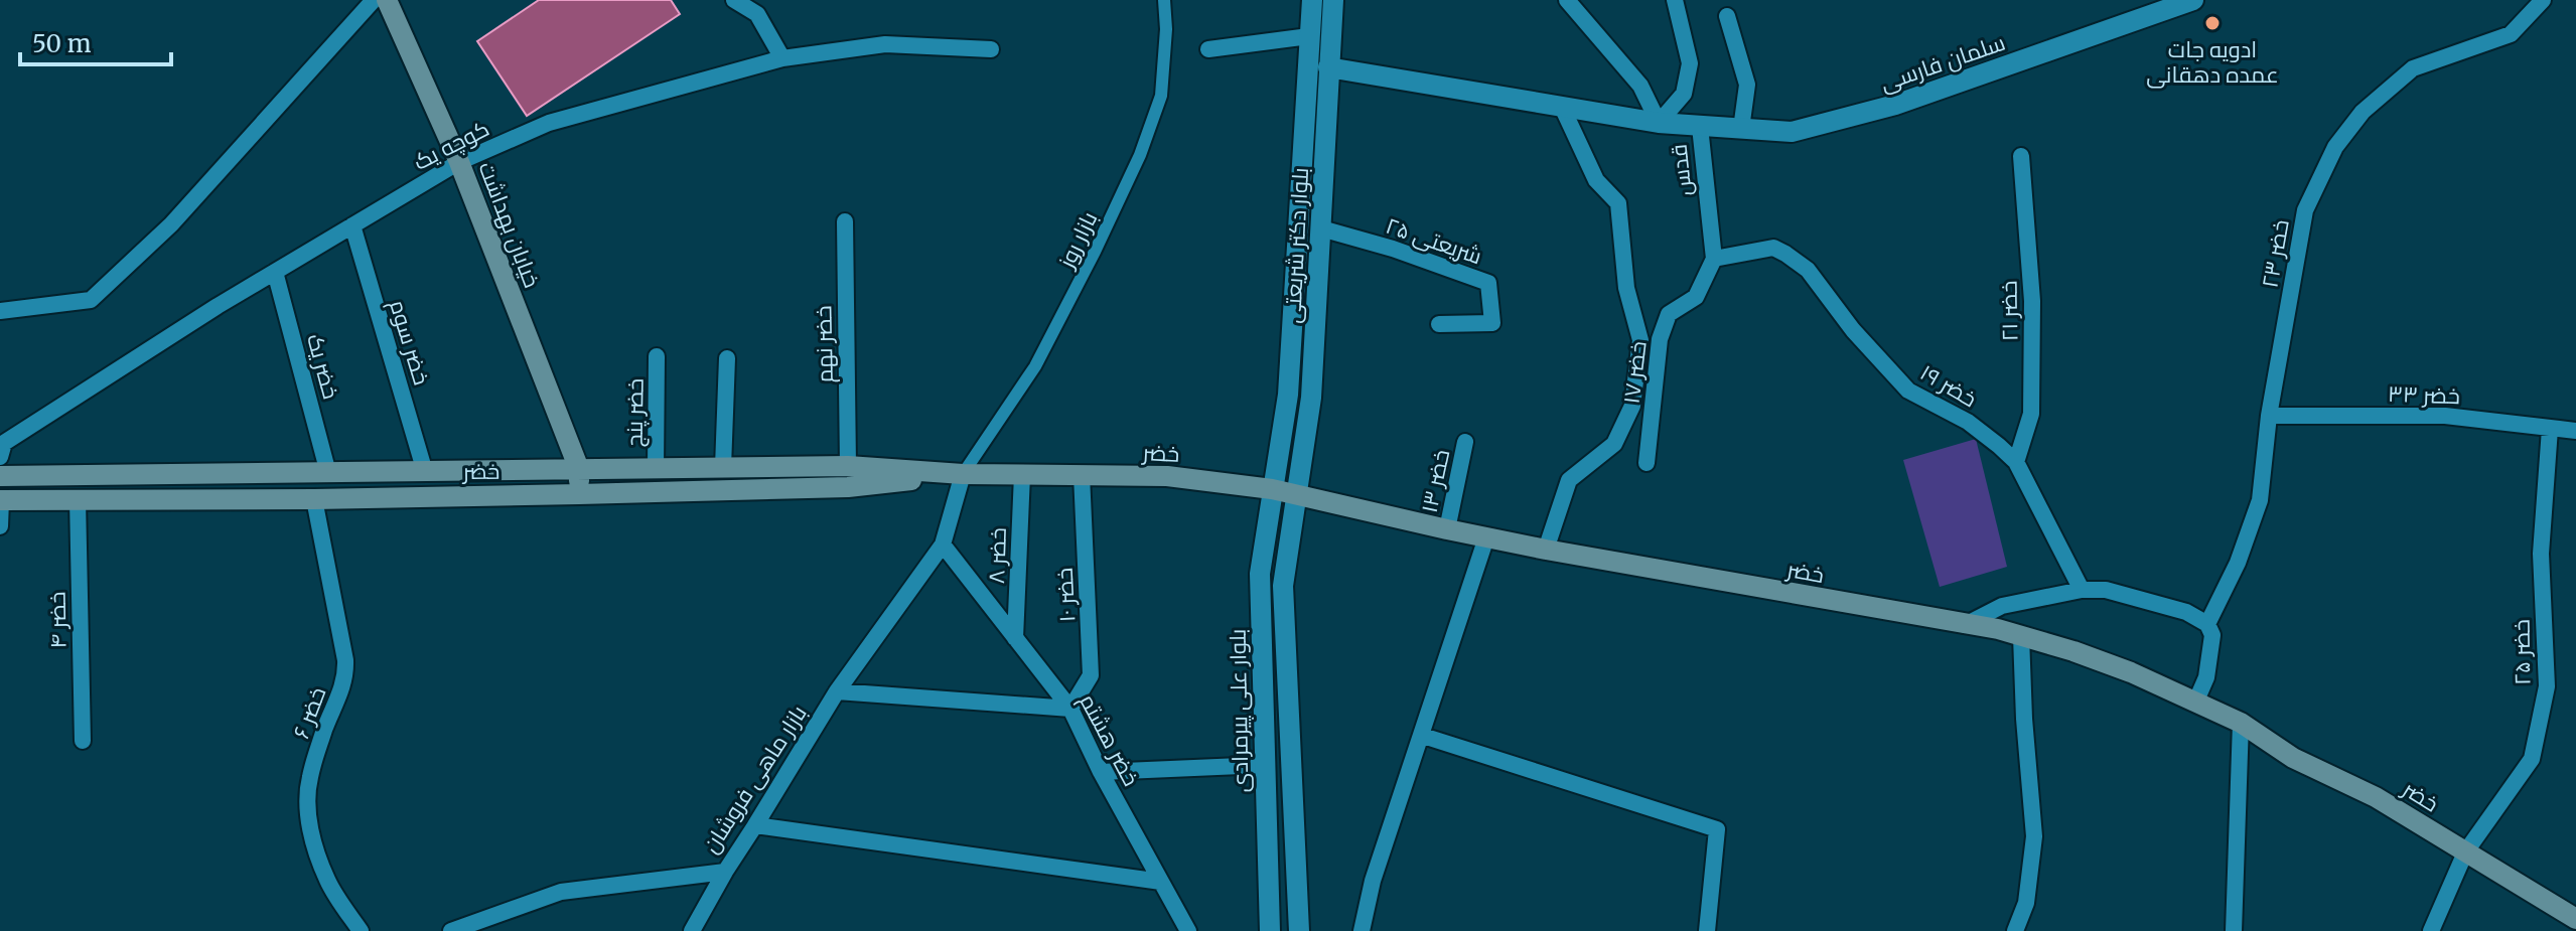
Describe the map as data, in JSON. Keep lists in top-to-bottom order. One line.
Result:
{"streets":{"main road":["خیابان بهداشت","خضر"],"street":["سلمان فارسی","کوچه یک","قدس","بازار روز","شریعتی ۲۵","بلوار دکتر شریعتی","خضر ۲۳","خضر ۲۱","خضر سوم","خضر نهم","خضر یک","خضر ۱۷","خضر ۱۹","خضر ۳۳","خضر پنج","خضر ۱۳","خضر ۸","خضر ۱۰","خضر ۴","خضر ۲۵","بلوار علی پیرمرادی","خضر ۶","خضر هشتم","بازار ماهی فروشان"]},"crossings":[["سلمان فارسی","قدس"],["کوچه یک","خیابان بهداشت"],["کوچه یک","خضر سوم"],["کوچه یک","خضر یک"],["قدس","خضر ۱۷"],["قدس","خضر ۱۹"],["خیابان بهداشت","خضر"],["بازار روز","خضر"],["بازار روز","بازار ماهی فروشان"],["شریعتی ۲۵","بلوار دکتر شریعتی"],["بلوار دکتر شریعتی","خضر"],["بلوار دکتر شریعتی","بلوار علی پیرمرادی"],["خضر ۲۳","خضر ۳۳"],["خضر ۲۱","خضر ۱۹"],["خضر سوم","خضر"],["خضر نهم","خضر"],["خضر یک","خضر"],["خضر ۱۷","خضر ۱۹"],["خضر ۳۳","خضر ۲۵"],["خضر پنج","خضر"],["خضر","خضر ۱۳"],["خضر","خضر ۸"],["خضر","خضر ۱۰"],["خضر","خضر ۴"],["خضر","خضر ۲۵"],["خضر","بلوار علی پیرمرادی"],["خضر","خضر ۶"],["خضر","بازار ماهی فروشان"],["خضر ۸","خضر هشتم"],["خضر ۱۰","خضر هشتم"],["خضر هشتم","بازار ماهی فروشان"]],"places":["ادویه جات‌ عمده ‌دهقانی"],"scale_bar":"50 m"}
